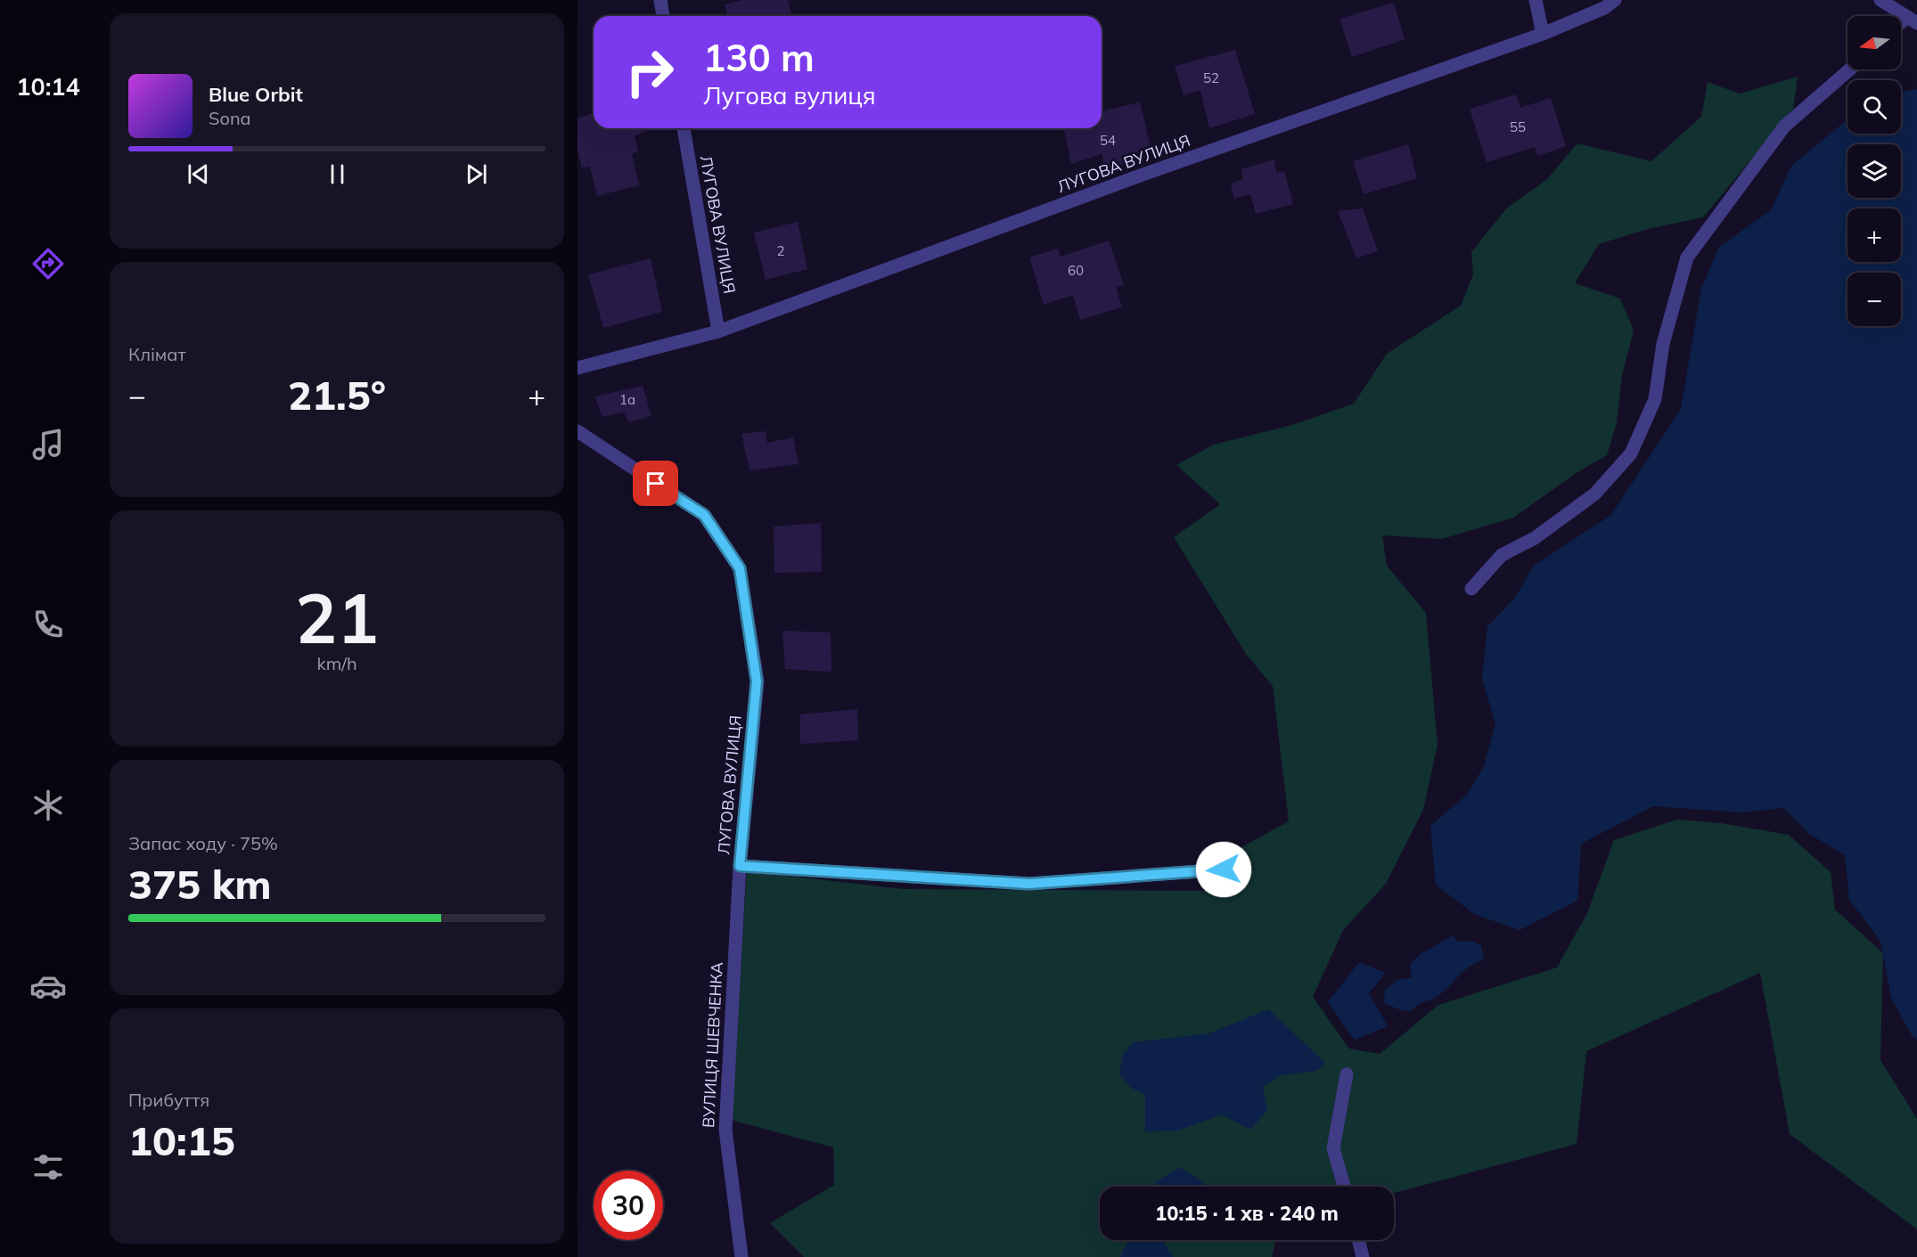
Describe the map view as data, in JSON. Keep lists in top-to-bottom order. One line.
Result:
{"streets":{"street":["ЛУГОВА ВУЛИЦЯ","ВУЛИЦЯ ШЕВЧЕНКА"]},"crossings":[["ЛУГОВА ВУЛИЦЯ","ВУЛИЦЯ ШЕВЧЕНКА"]],"house_numbers":["52","55","54","2","60","1а"],"north":"left","page":{"tabs":"10:14","map_buttons":["+","−"],"turn":["130 m","Лугова вулиця"],"song":["Blue Orbit","Sona"],"tile":["Клімат",["21","km/h"],["Запас ходу · 75%","375 km"],["Прибуття","10:15"]],"heat":["−","21.5°","+"],"limit":"30","trip":"10:15 · 1 хв · 240 m"}}
